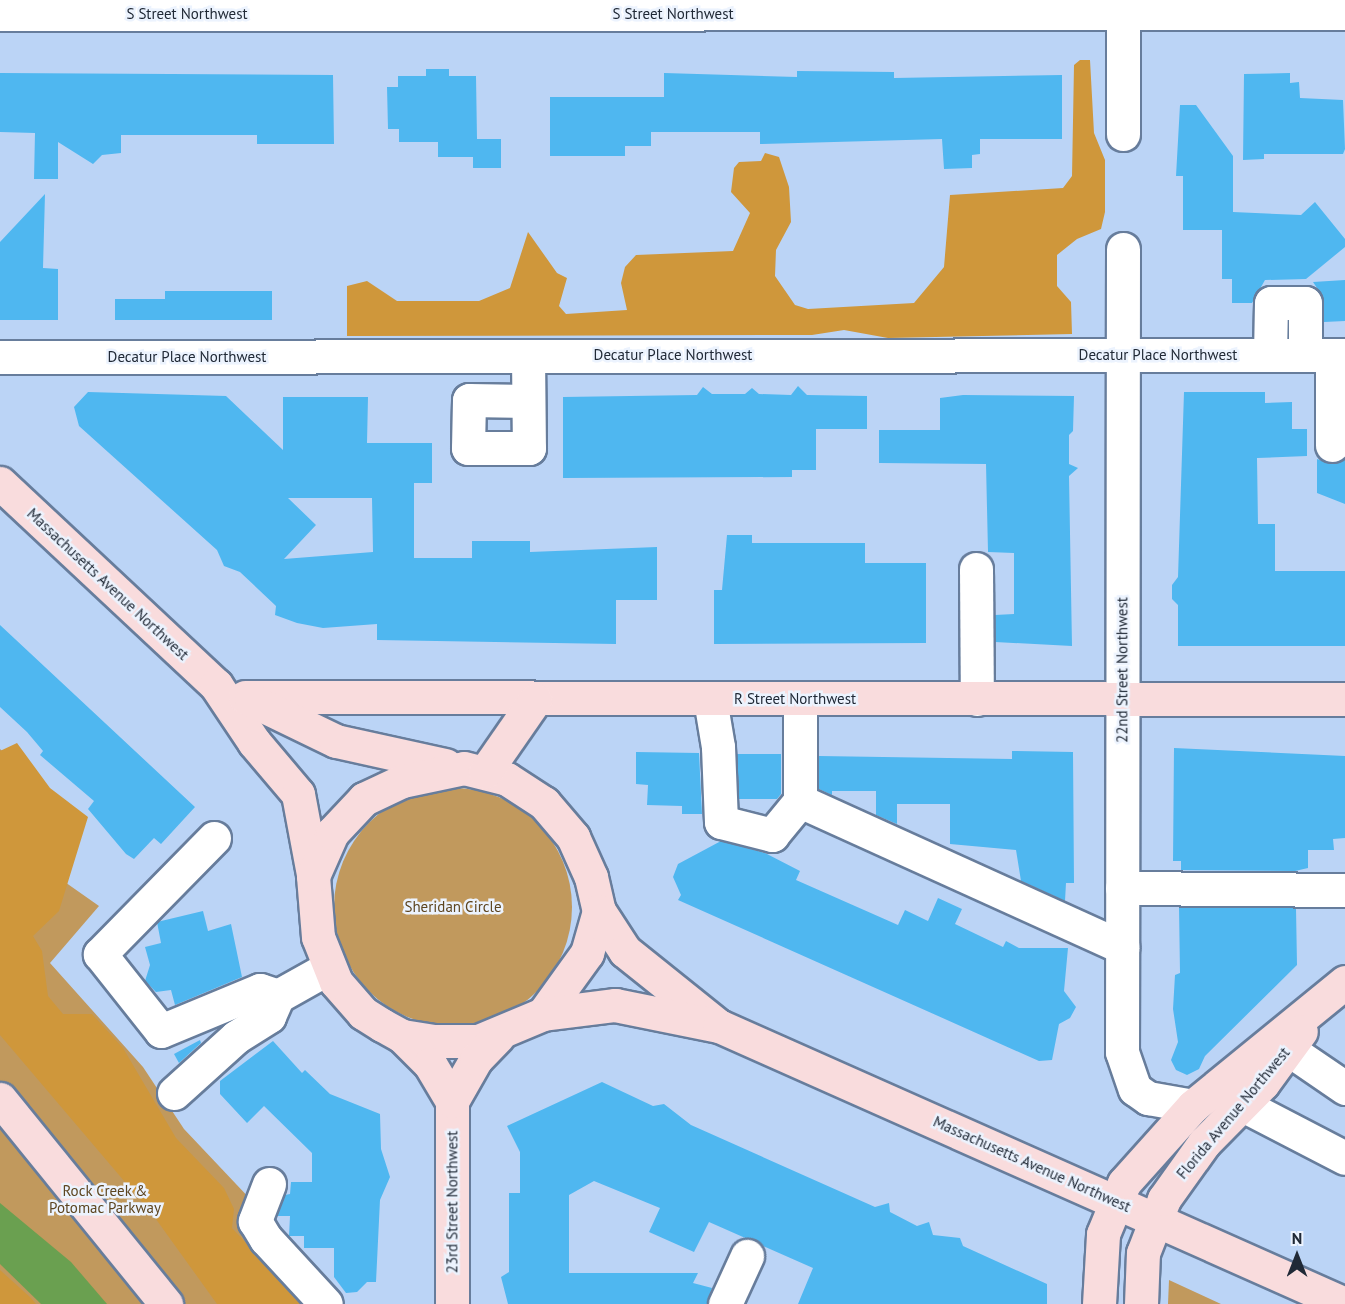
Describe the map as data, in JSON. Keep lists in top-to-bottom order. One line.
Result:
{"streets":{"main road":["Massachusetts Avenue Northwest","R Street Northwest","Florida Avenue Northwest","23rd Street Northwest"],"street":["S Street Northwest","Decatur Place Northwest","22nd Street Northwest"]},"crossings":[["Decatur Place Northwest","22nd Street Northwest"],["Massachusetts Avenue Northwest","R Street Northwest"],["Massachusetts Avenue Northwest","Florida Avenue Northwest"],["22nd Street Northwest","R Street Northwest"],["22nd Street Northwest","Florida Avenue Northwest"]],"parks":["Sheridan Circle","Rock Creek & Potomac Parkway"],"north":"top"}
